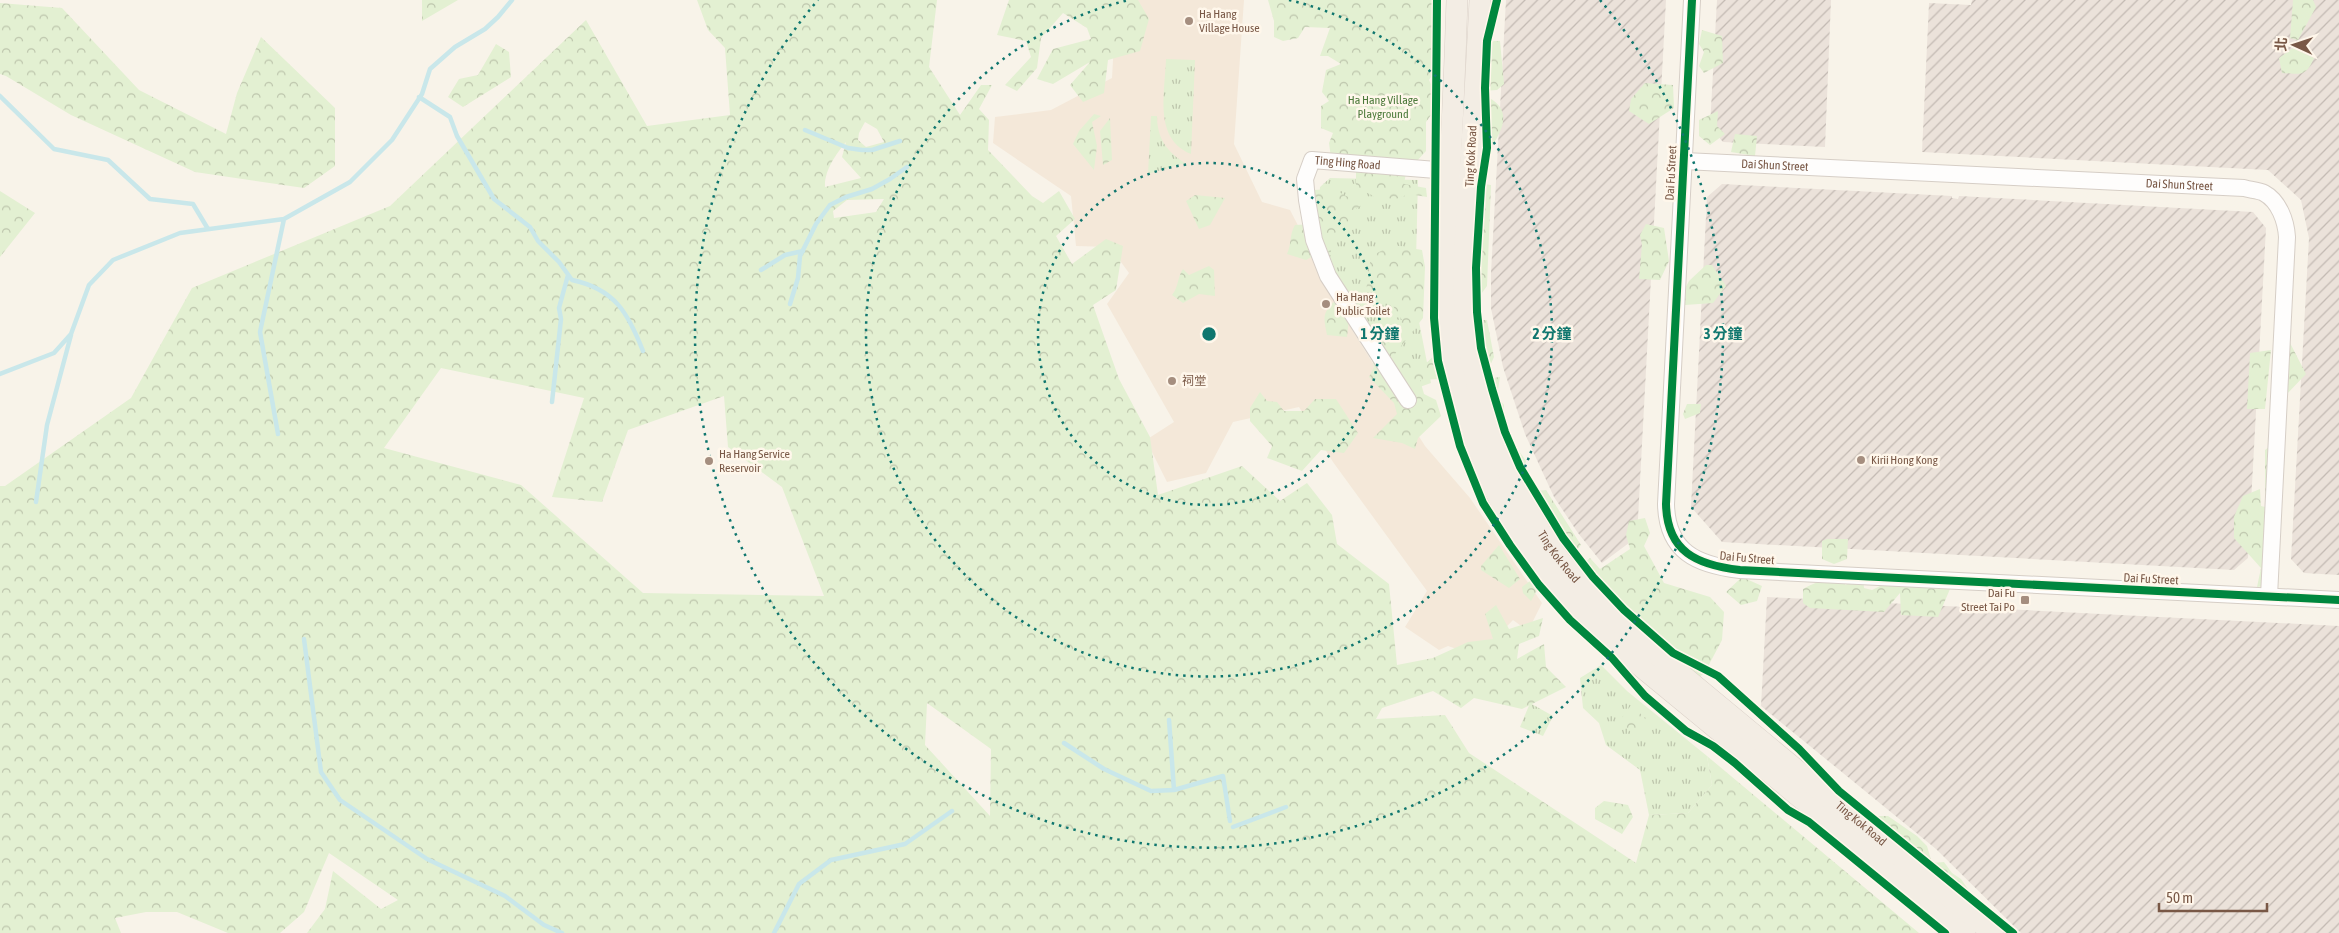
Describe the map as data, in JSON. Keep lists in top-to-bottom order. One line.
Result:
{"streets":{"main road":["Ting Kok Road"],"street":["Ting Hing Road","Dai Shun Street","Dai Fu Street"]},"crossings":[["Ting Kok Road","Ting Hing Road"],["Dai Shun Street","Dai Fu Street"]],"parks":["Ha Hang Village Playground"],"places":{"other":["Ha Hang Village House","Ha Hang Public Toilet","祠堂","Kirii Hong Kong","Ha Hang Service Reservoir"],"transit":["Dai Fu Street Tai Po"]},"scale_bar":"50 m","north":"left","rings":["1 分鐘","2 分鐘","3 分鐘"]}
